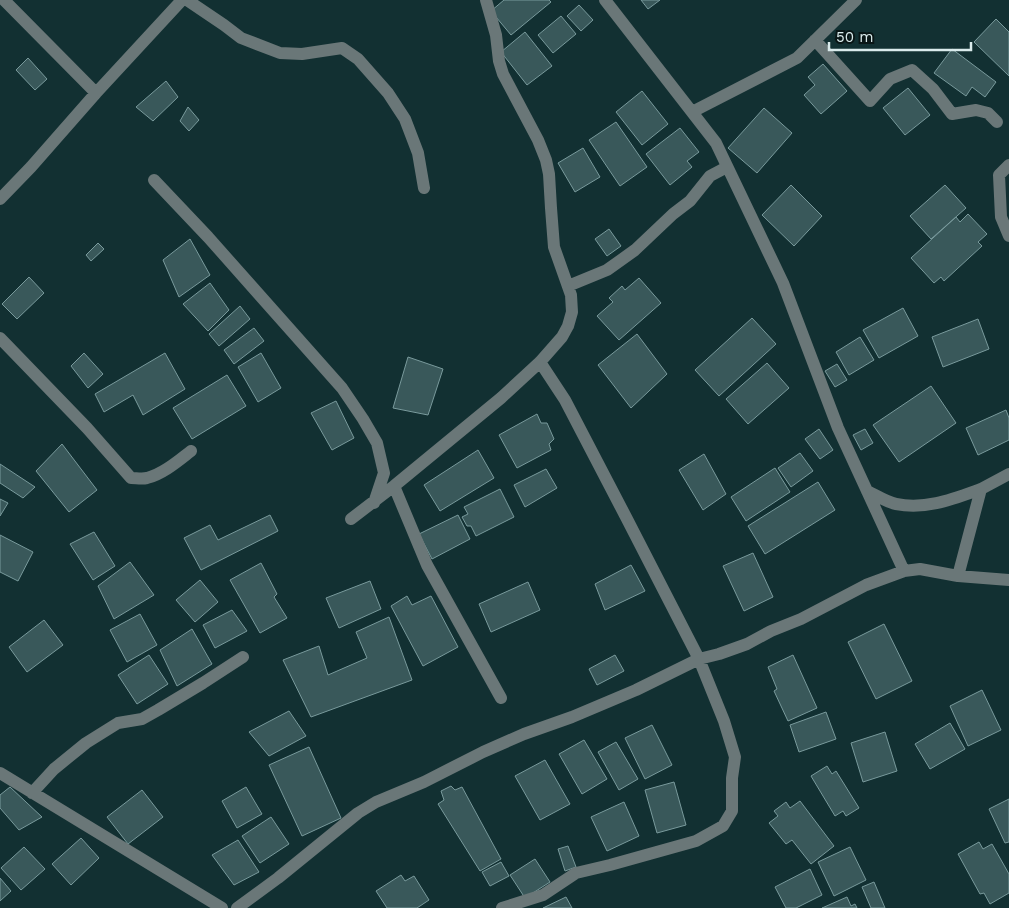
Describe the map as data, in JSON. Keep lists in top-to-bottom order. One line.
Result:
{"scale_bar":"50 m"}
